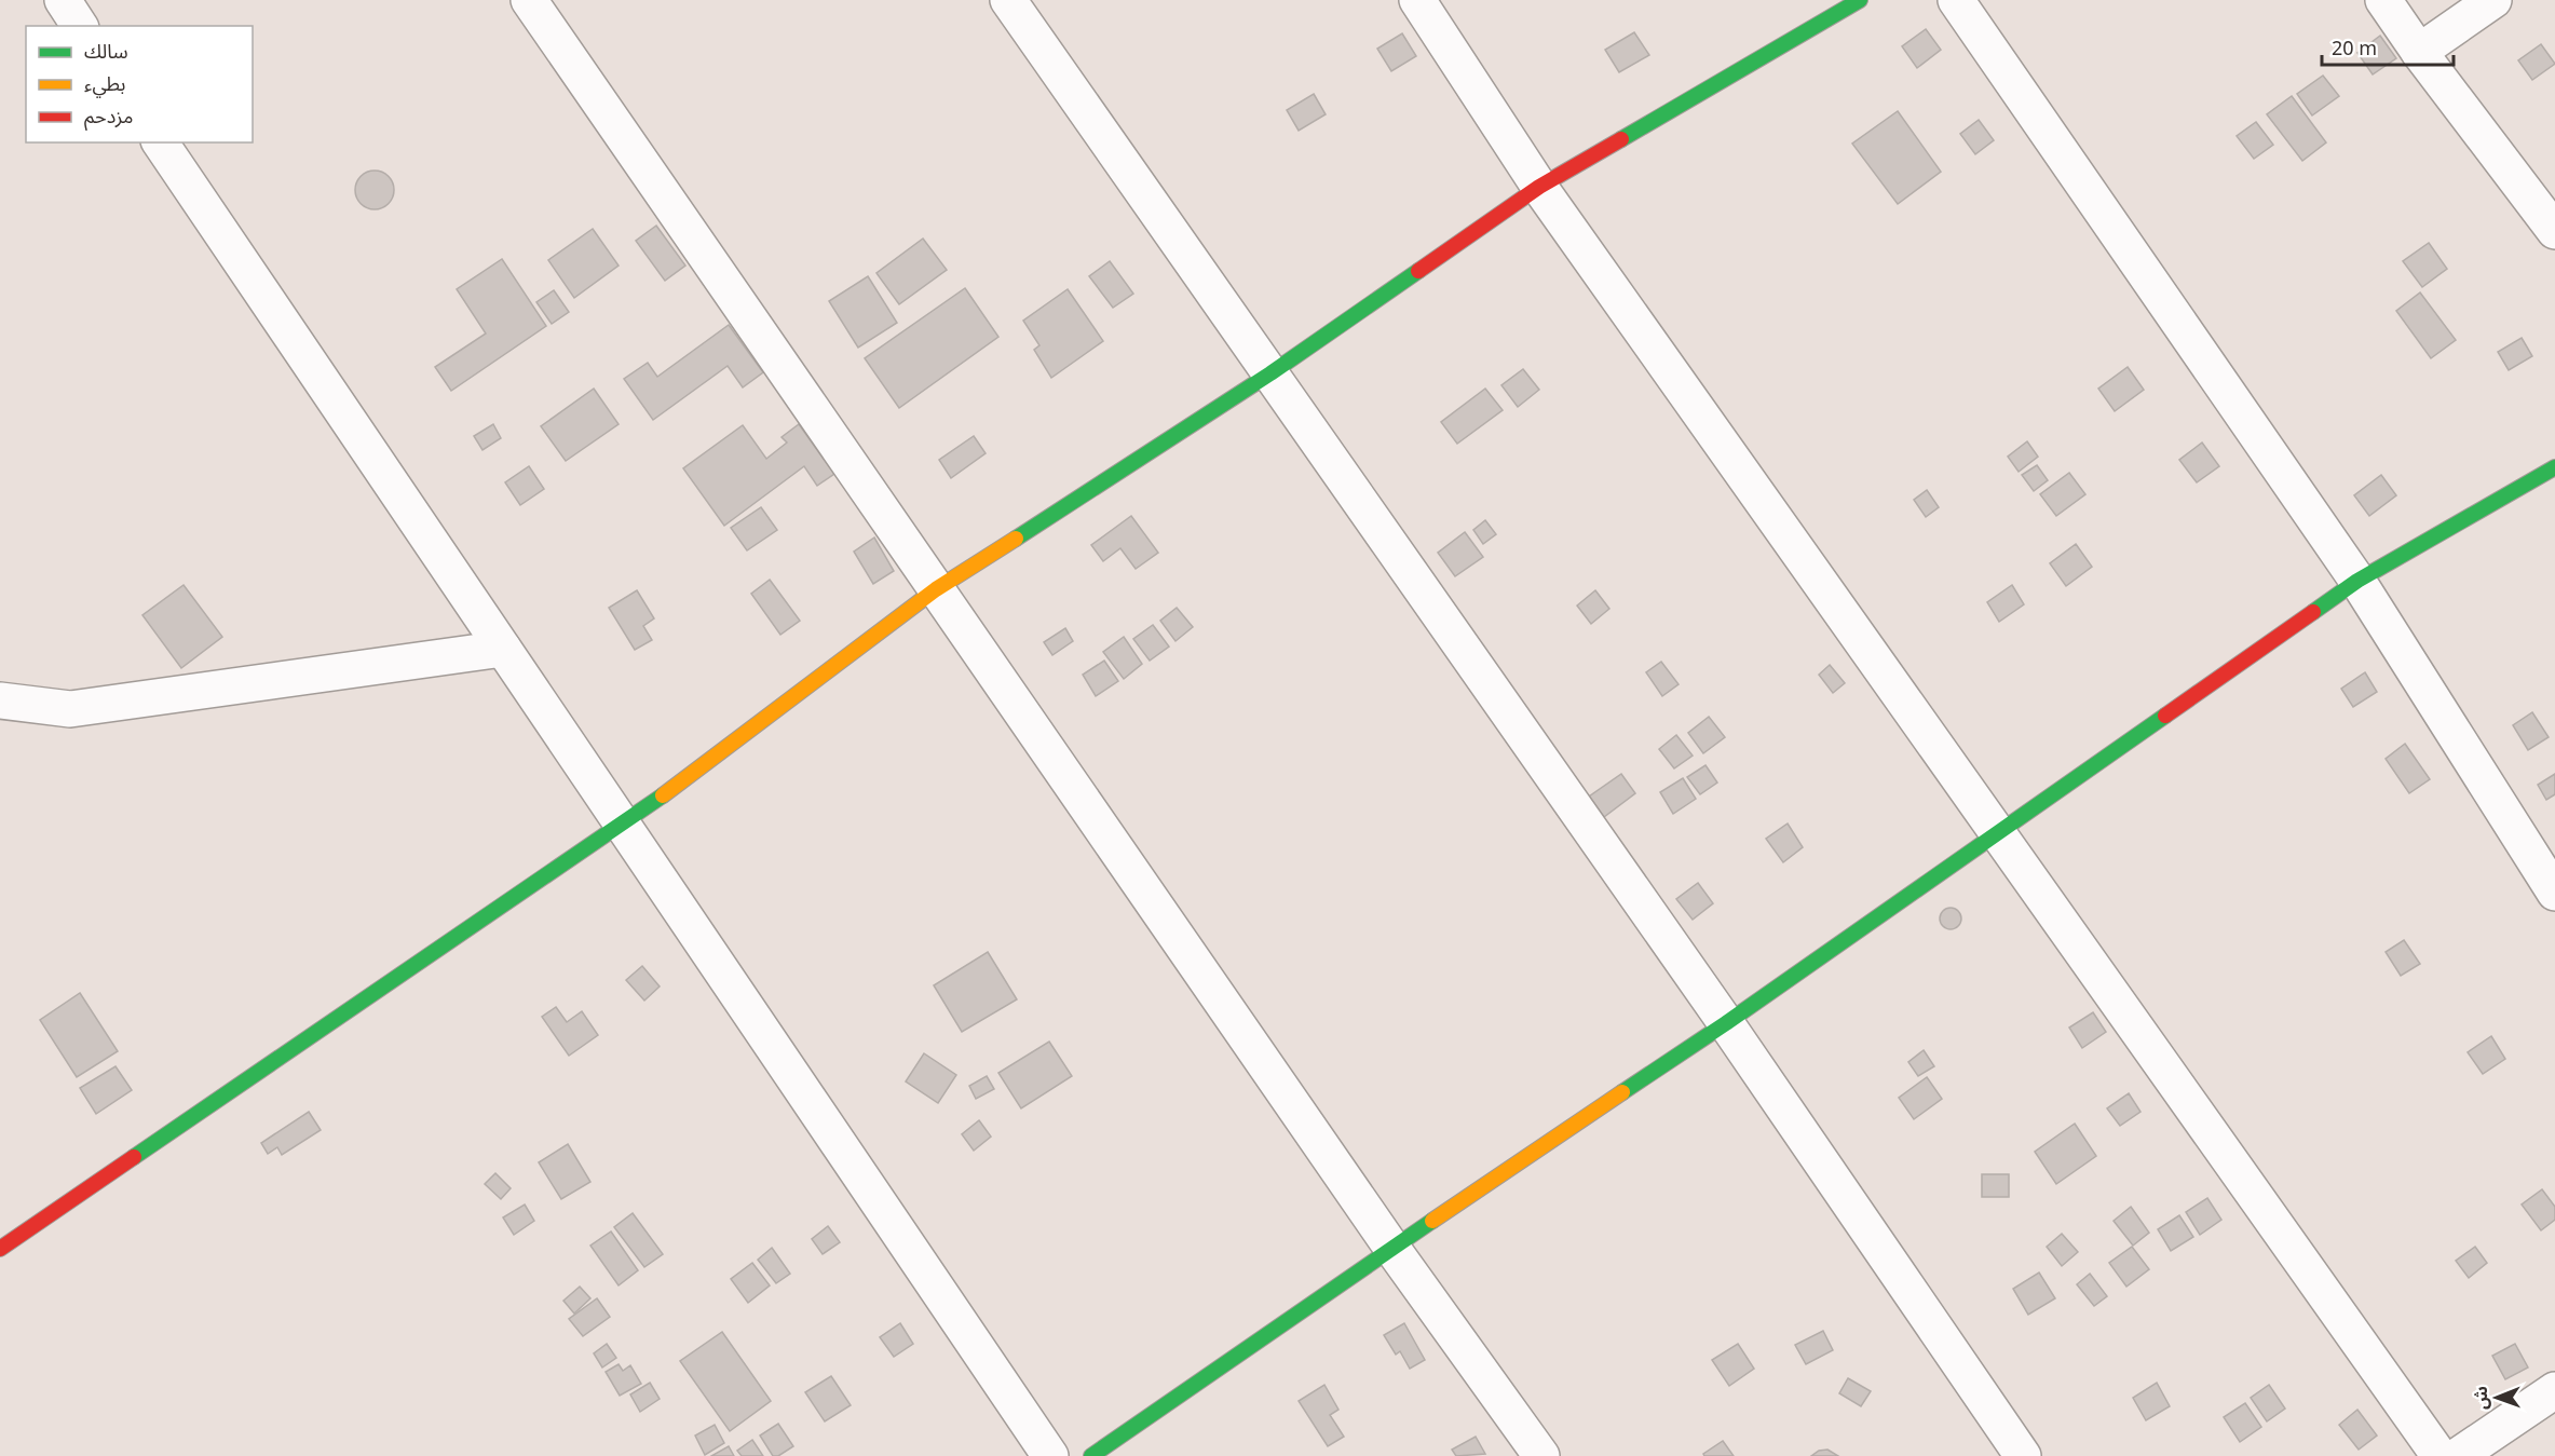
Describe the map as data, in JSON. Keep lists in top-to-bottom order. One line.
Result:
{"legend":["سالك","بطيء","مزدحم"],"scale_bar":"20 m","north":"left"}
